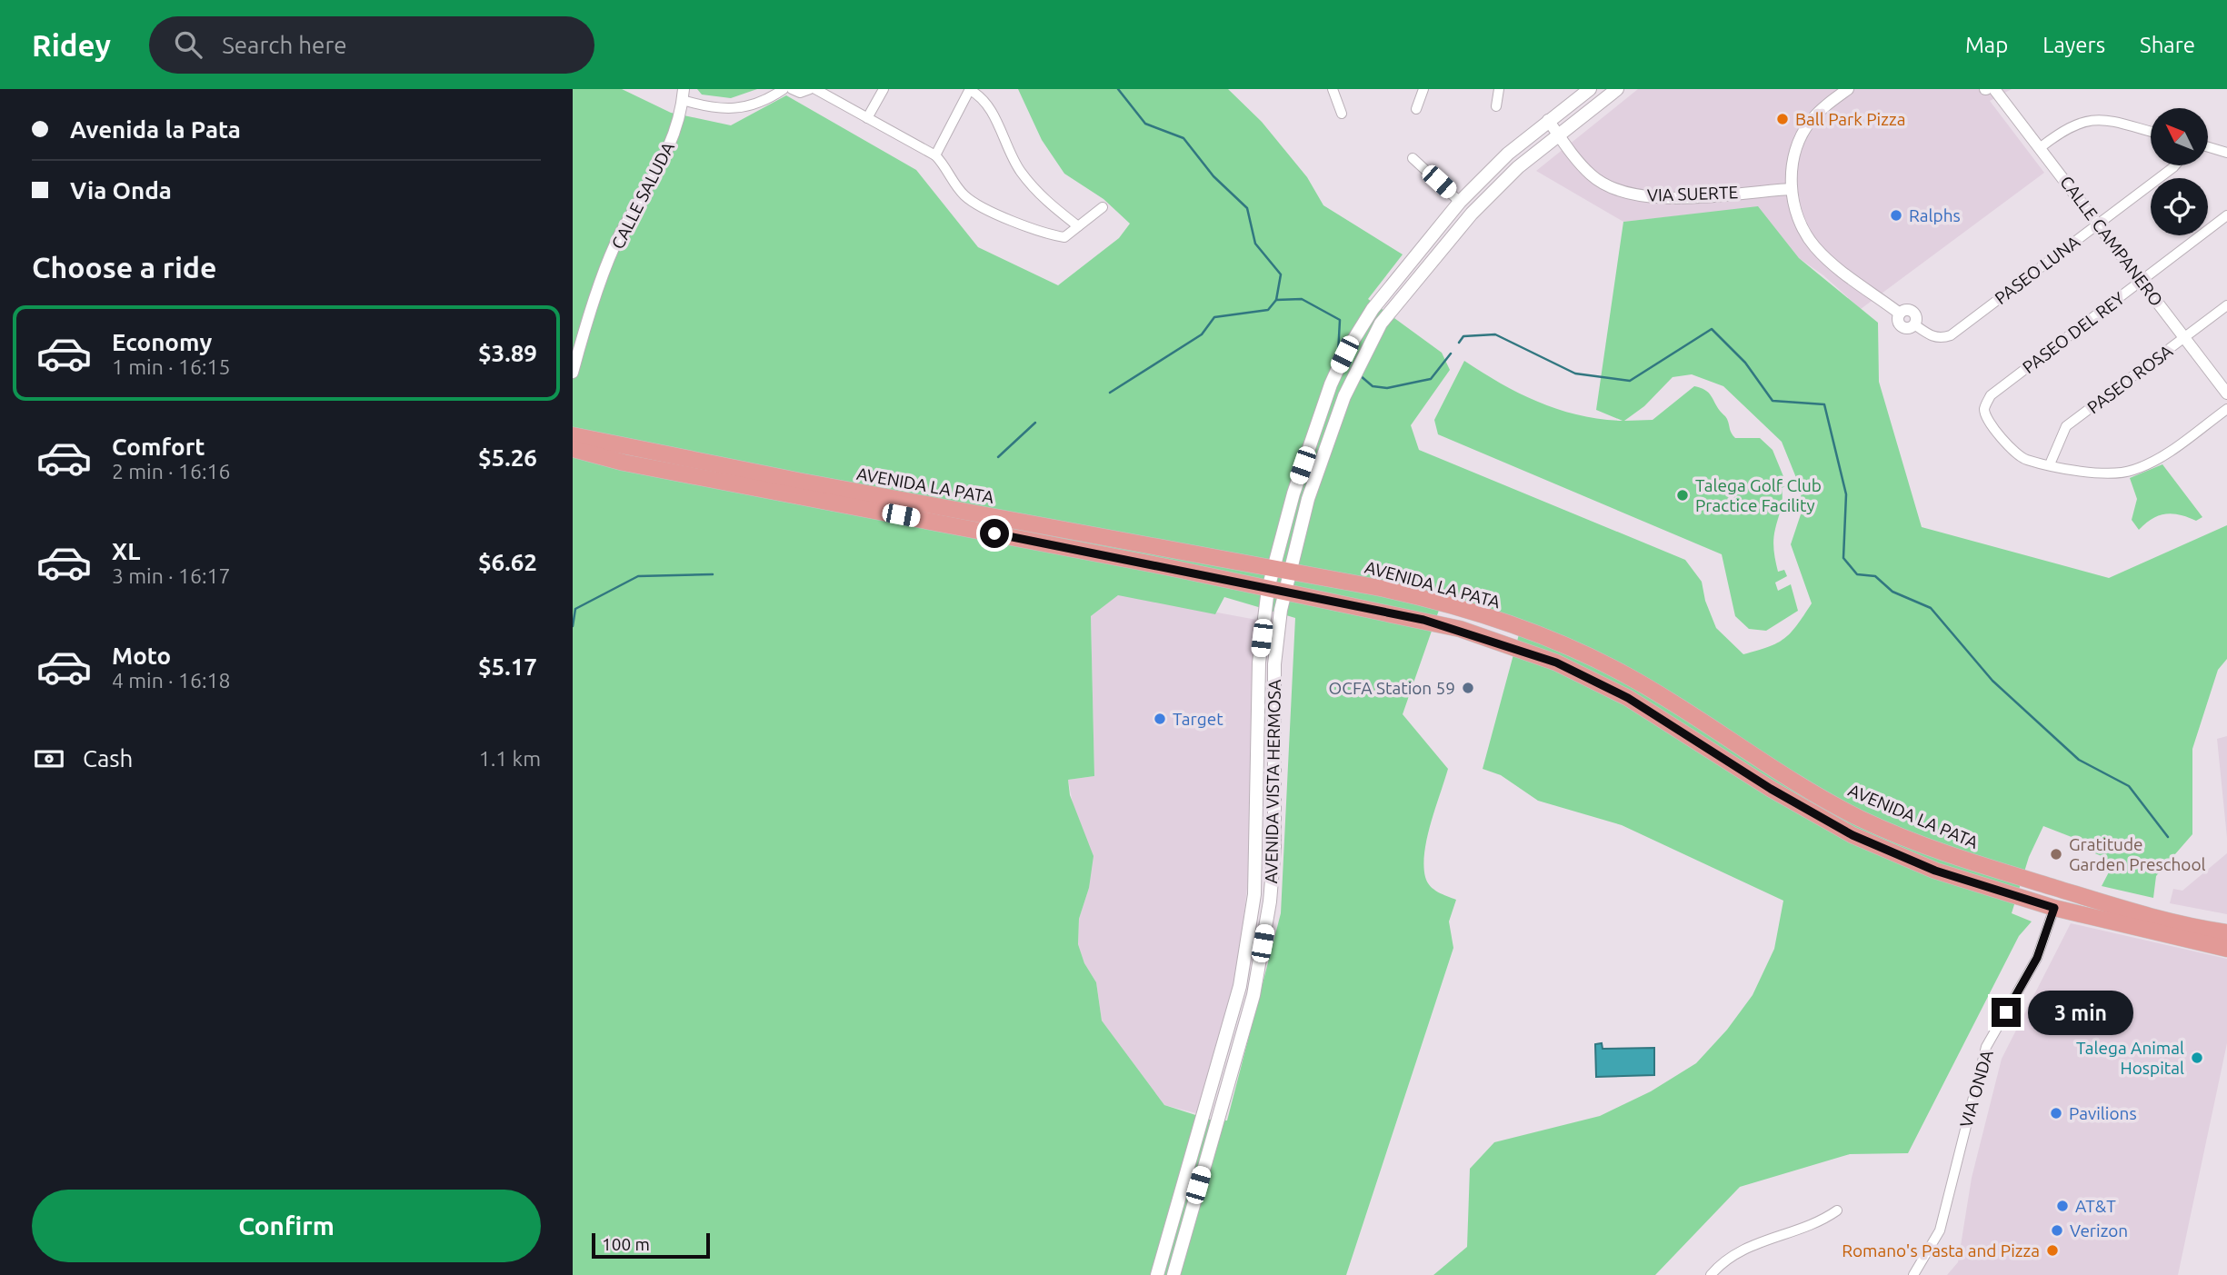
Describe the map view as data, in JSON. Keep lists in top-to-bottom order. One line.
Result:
{"streets":{"highway":["AVENIDA LA PATA"],"main road":["AVENIDA VISTA HERMOSA"],"street":["VIA SUERTE","CALLE SALUDA","CALLE CAMPANERO","PASEO LUNA","PASEO DEL REY","PASEO ROSA","VIA ONDA"]},"crossings":[["VIA SUERTE","AVENIDA VISTA HERMOSA"],["CALLE CAMPANERO","PASEO LUNA"],["CALLE CAMPANERO","PASEO DEL REY"],["CALLE CAMPANERO","PASEO ROSA"],["PASEO DEL REY","PASEO ROSA"],["AVENIDA LA PATA","AVENIDA VISTA HERMOSA"],["AVENIDA LA PATA","VIA ONDA"]],"places":["Ball Park Pizza","Ralphs","Talega Golf Club Practice Facility","OCFA Station 59","Target","Gratitude Garden Preschool","Talega Animal Hospital","Pavilions","AT&T","Verizon","Romano's Pasta and Pizza"],"scale_bar":"100 m","north":"top left","page":{"header":"Ridey","search":"Search here","nav":["Map","Layers","Share"],"banner":["Avenida la Pata","Via Onda"],"heading":"Choose a ride","list":[{"name":"Economy","note":"1 min · 16:15","value":"$3.89"},{"name":"Comfort","note":"2 min · 16:16","value":"$5.26"},{"name":"XL","note":"3 min · 16:17","value":"$6.62"},{"name":"Moto","note":"4 min · 16:18","value":"$5.17"}],"pay":["Cash","1.1 km"],"bubble":"3 min","buttons":"Confirm","scale":"100 m"}}
